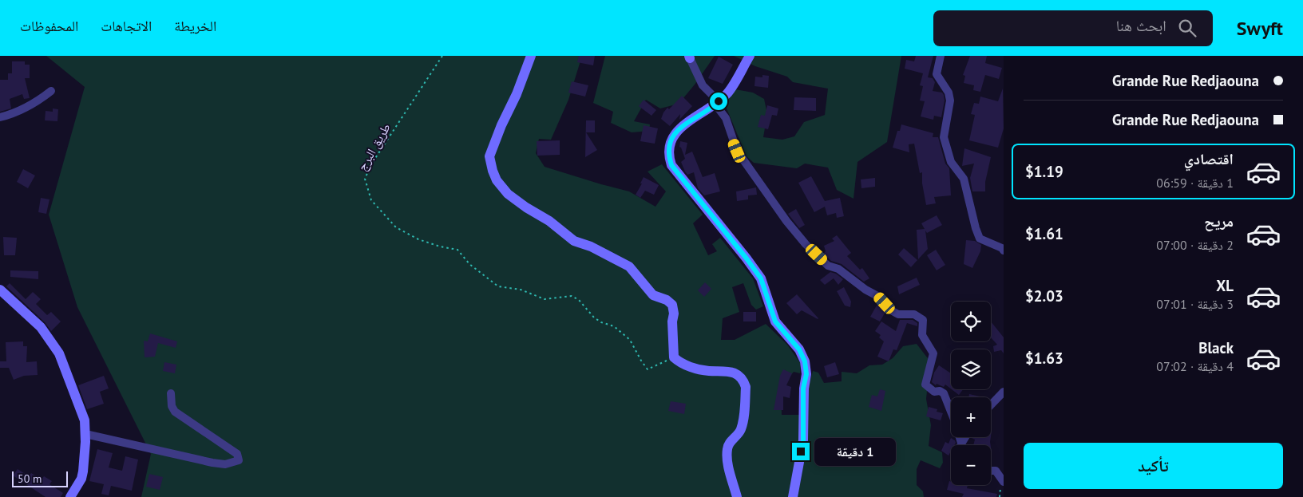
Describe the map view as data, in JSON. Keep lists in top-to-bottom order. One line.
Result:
{"streets":{"path":["طريق البرج"]},"scale_bar":"50 m","page":{"header":"Swyft","search":"ابحث هنا","nav":["الخريطة","الاتجاهات","المحفوظات"],"banner":["Grande Rue Redjaouna","Grande Rue Redjaouna"],"list":[{"name":"اقتصادي","note":"1 دقيقة · 06:59","value":"$1.19"},{"name":"مريح","note":"2 دقيقة · 07:00","value":"$1.61"},{"name":"XL","note":"3 دقيقة · 07:01","value":"$2.03"},{"name":"Black","note":"4 دقيقة · 07:02","value":"$1.63"}],"map_buttons":["+","−"],"buttons":"تأكيد","bubble":"1 دقيقة","scale":"50 m"}}
